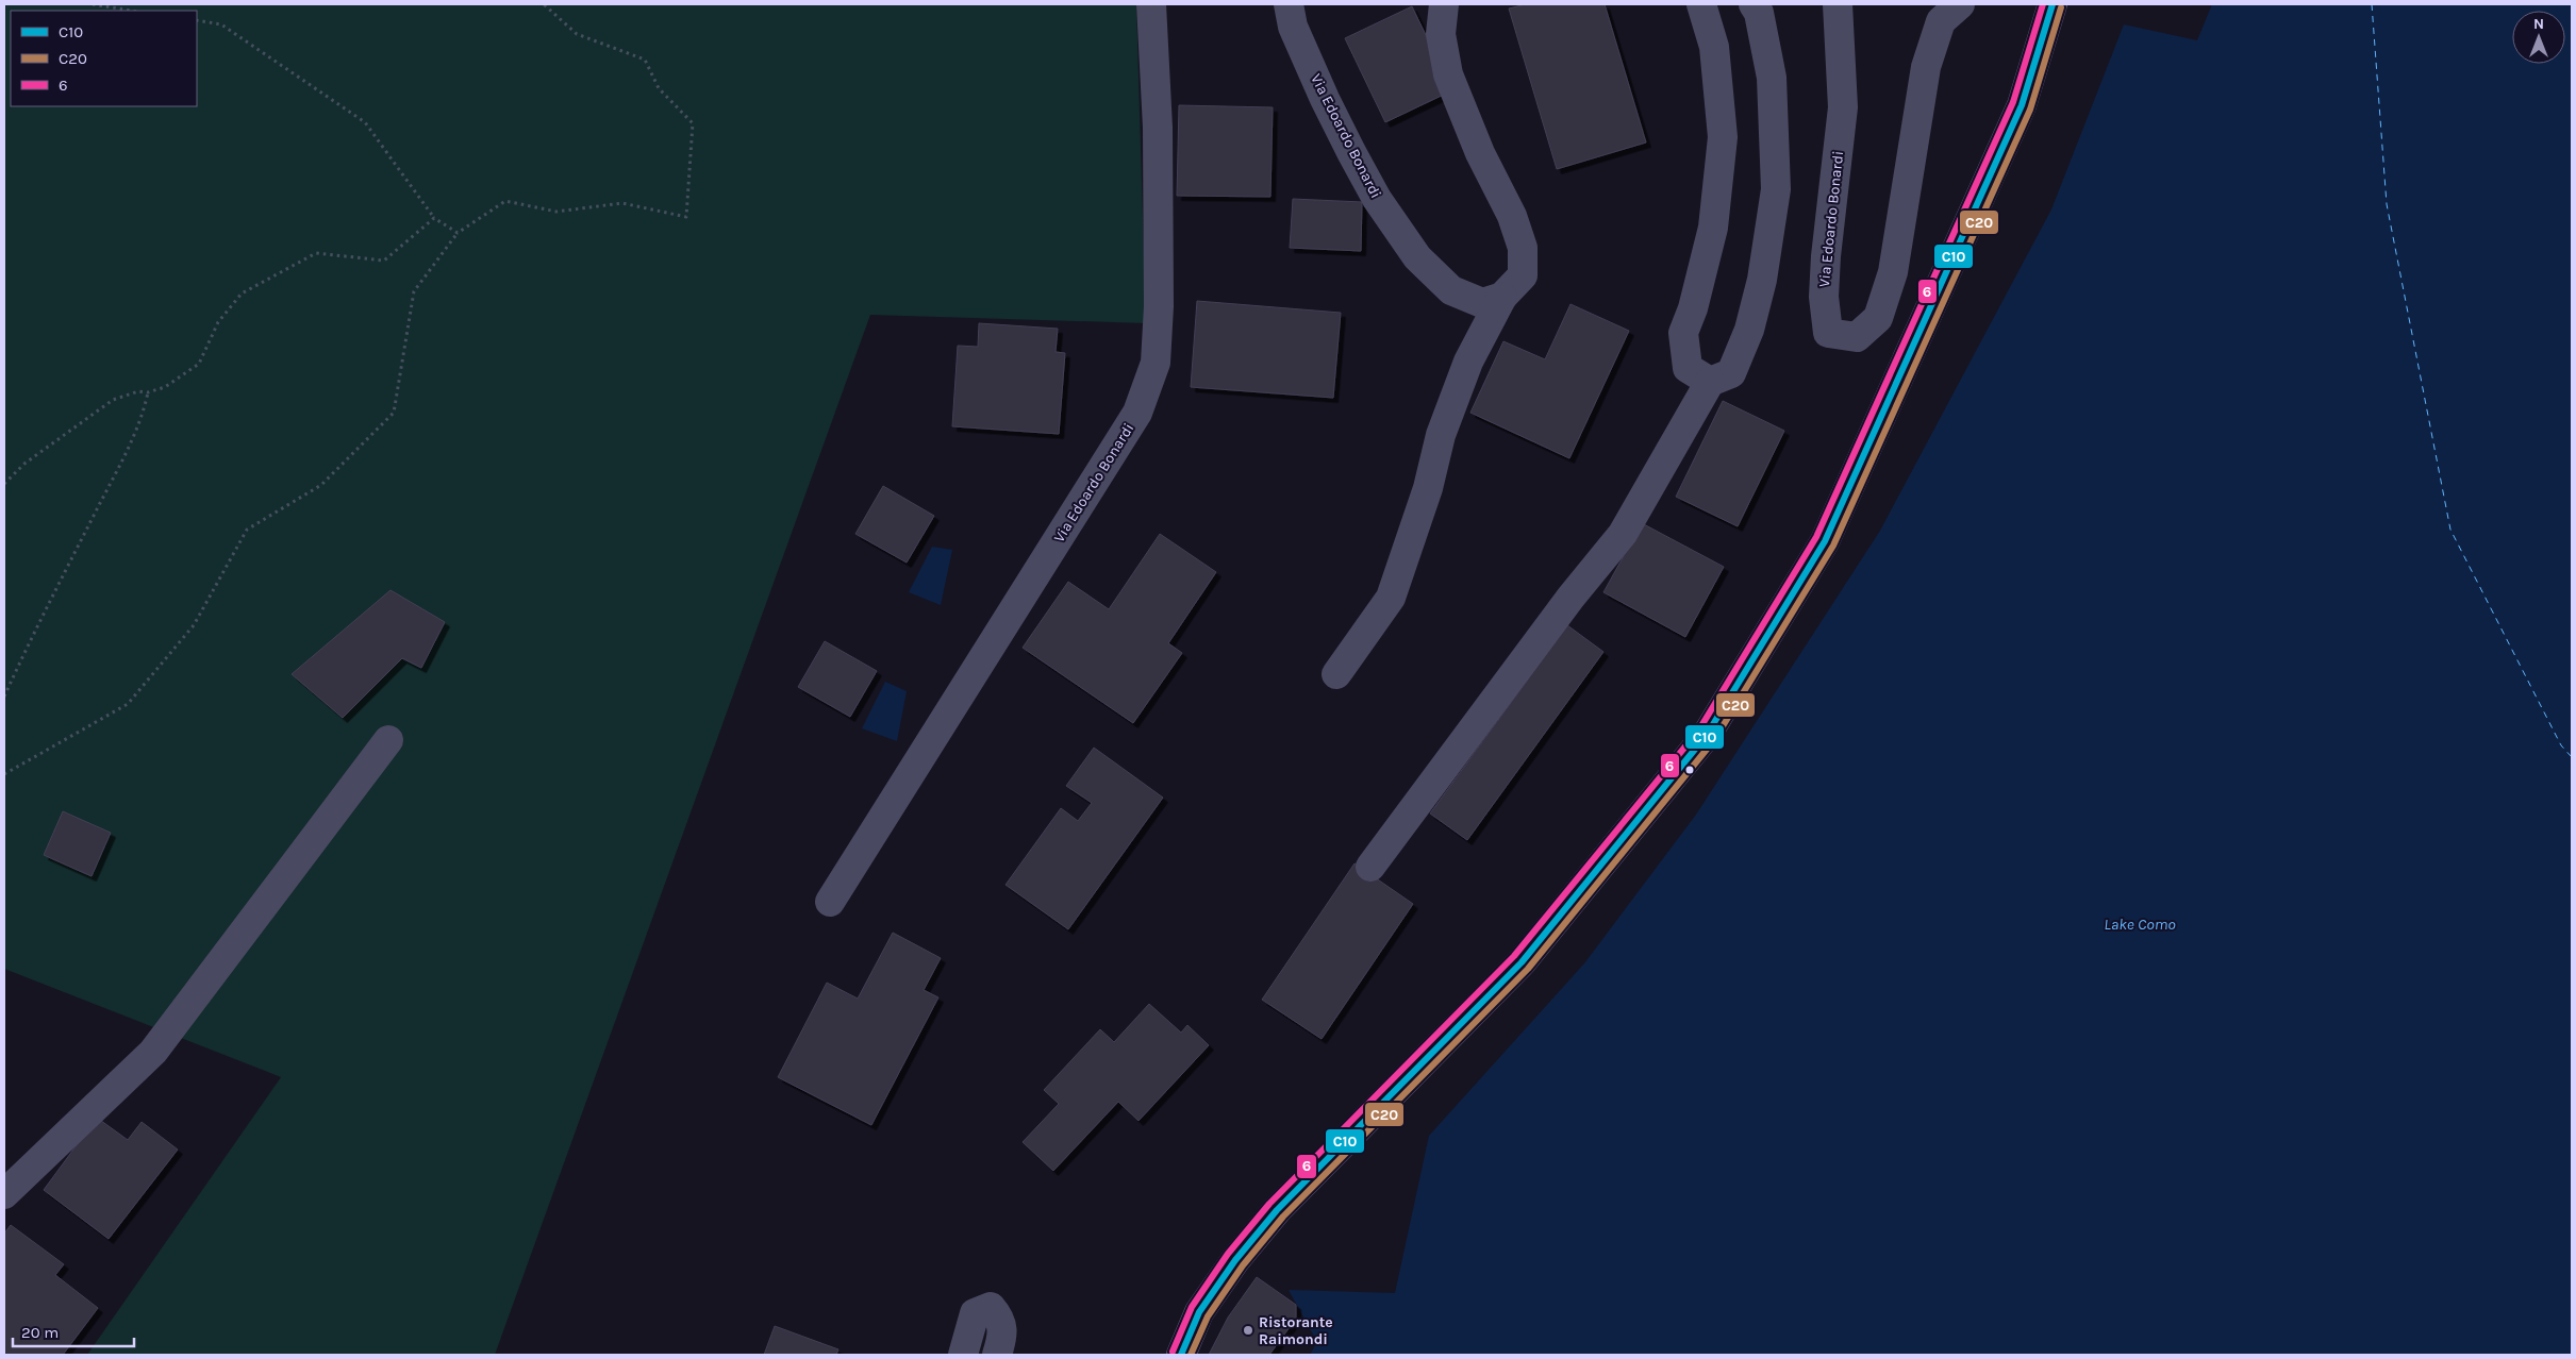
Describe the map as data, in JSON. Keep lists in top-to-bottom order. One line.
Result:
{"streets":{"street":["Via Edoardo Bonardi"]},"water":["Lake Como"],"places":["Ristorante Raimondi"],"lines":["transit line C10","transit line 6","transit line C20"],"legend":["C10","C20","6"],"scale_bar":"20 m","north":"top"}
